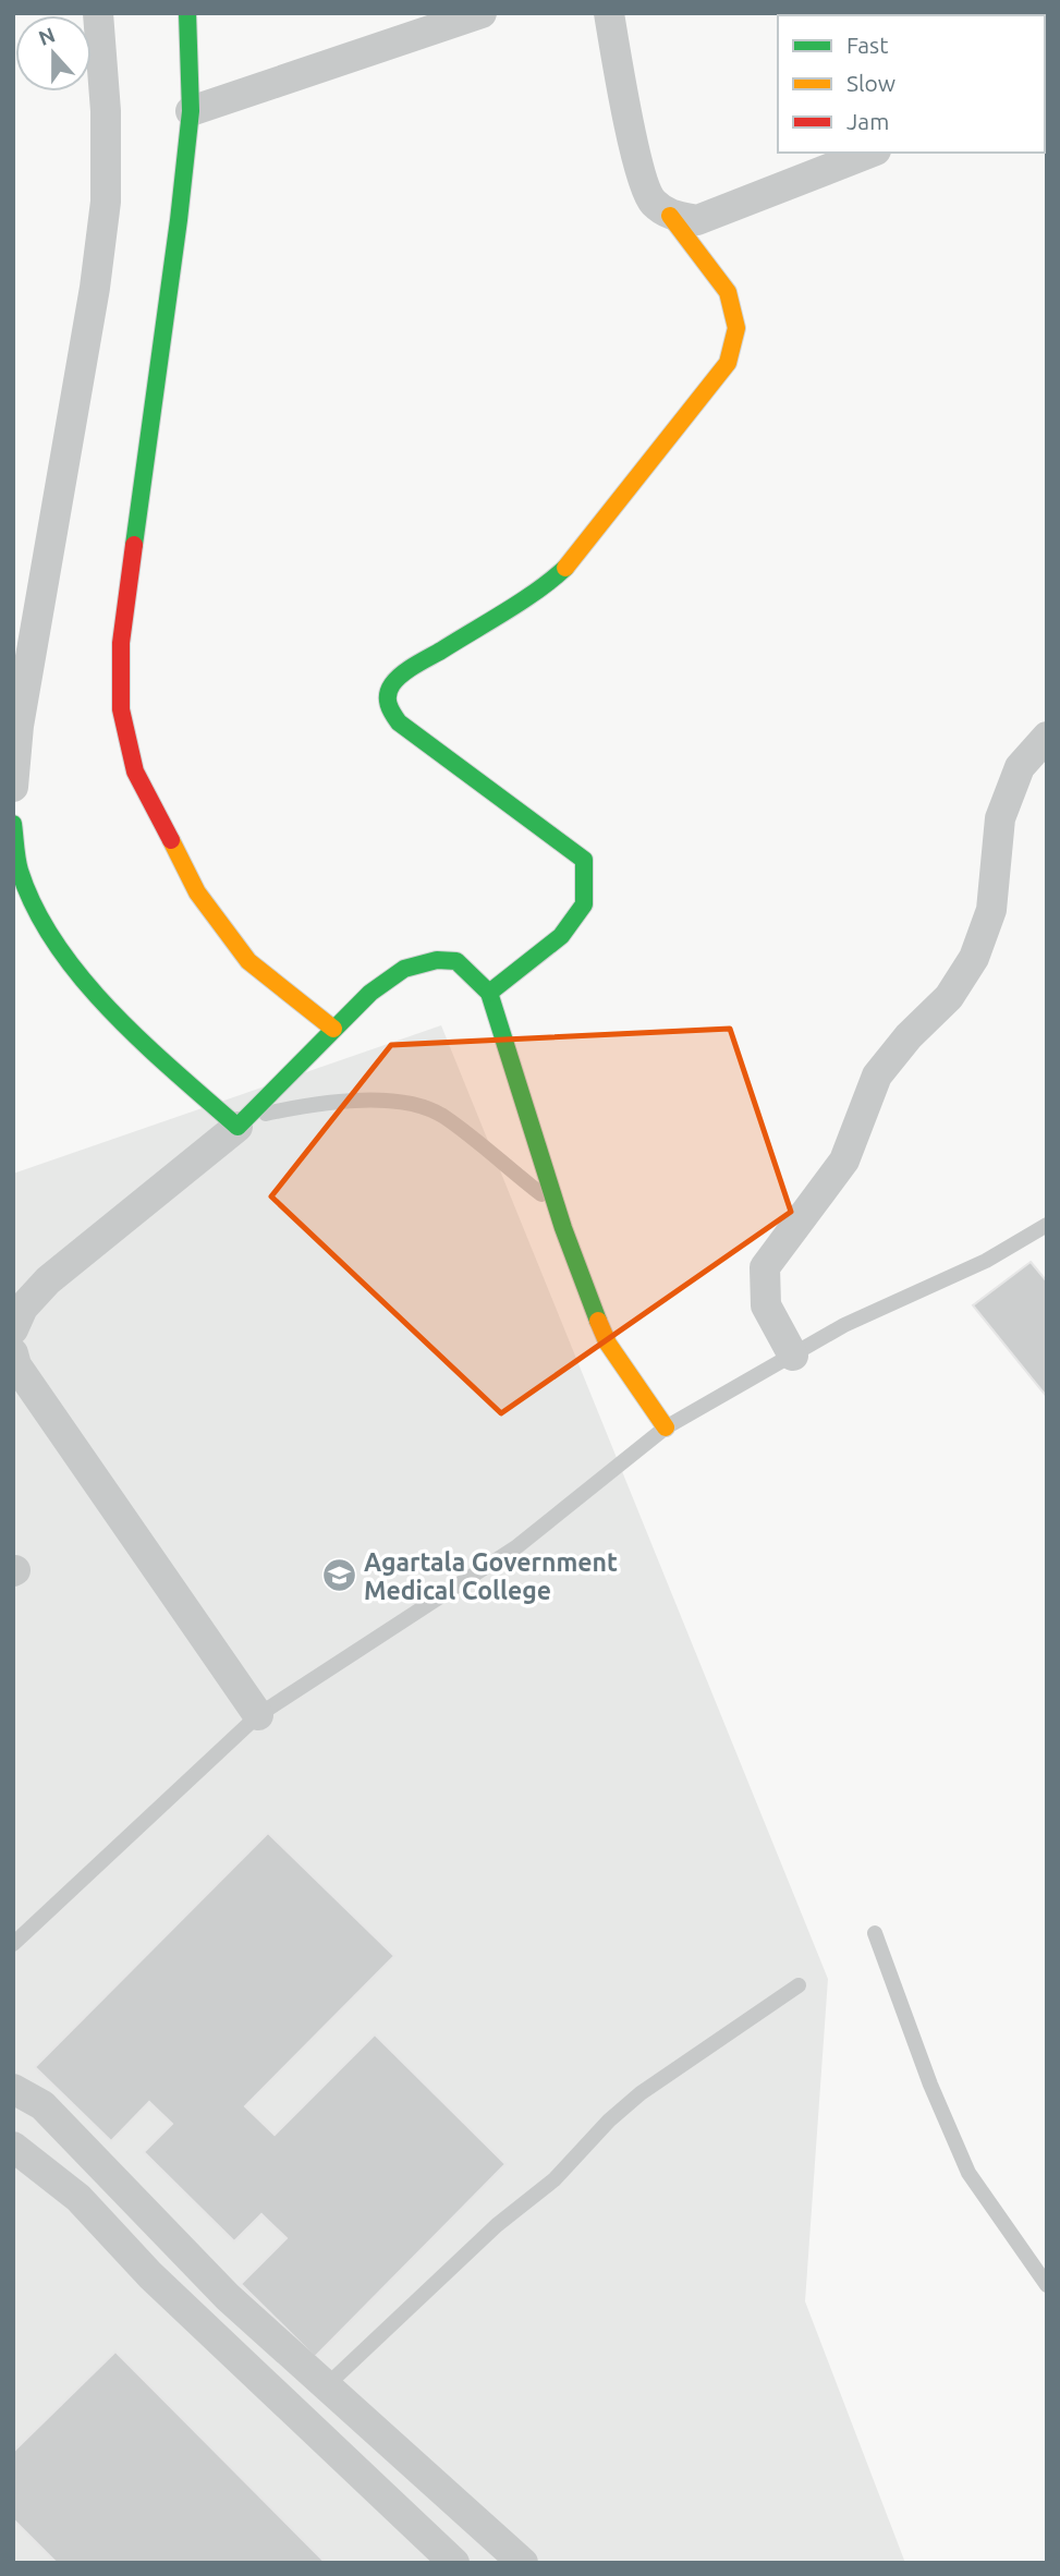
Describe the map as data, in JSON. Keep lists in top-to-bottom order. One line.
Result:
{"places":{"school or university":["Agartala Government Medical College"]},"legend":["Fast","Slow","Jam"],"north":"top"}
